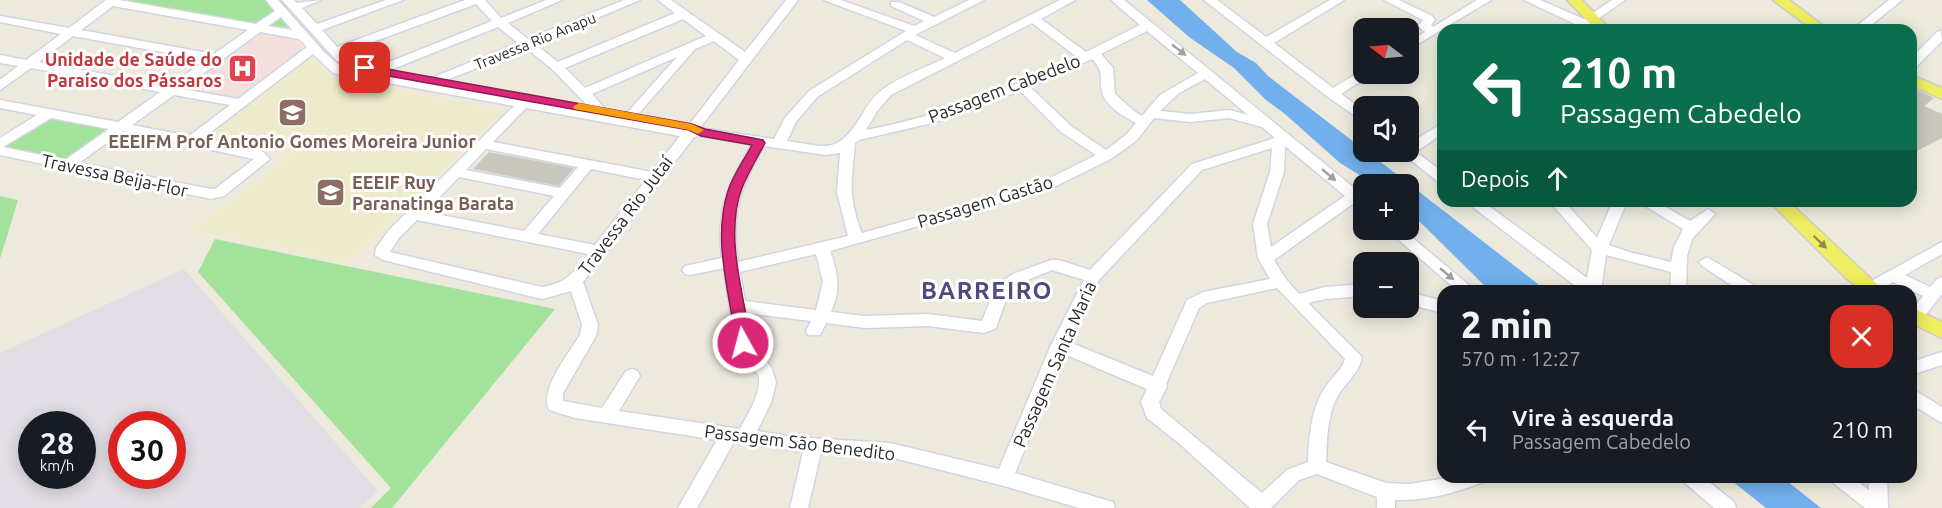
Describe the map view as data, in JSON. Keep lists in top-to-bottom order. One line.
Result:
{"streets":{"street":["Travessa Rio Anapu","Passagem Cabedelo","Travessa Beija-Flor","Passagem Gastão","Travessa Rio Jutaí","Passagem Santa Maria","Passagem São Benedito"]},"crossings":[["Passagem Cabedelo","Travessa Rio Jutaí"],["Travessa Rio Jutaí","Passagem São Benedito"],["Passagem Santa Maria","Passagem São Benedito"]],"districts":["BARREIRO"],"places":{"hospital":["Unidade de Saúde do Paraíso dos Pássaros"],"school or university":["EEEIFM Prof Antonio Gomes Moreira Junior","EEEIF Ruy Paranatinga Barata"]},"north":"left","page":{"map_buttons":["+","−"],"turn":["210 m","Passagem Cabedelo"],"then":"Depois","heading":["2 min","570 m · 12:27"],"list":[{"name":"Vire à esquerda","note":"Passagem Cabedelo","value":"210 m"}],"speed":"28 km/h","limit":"30"}}
